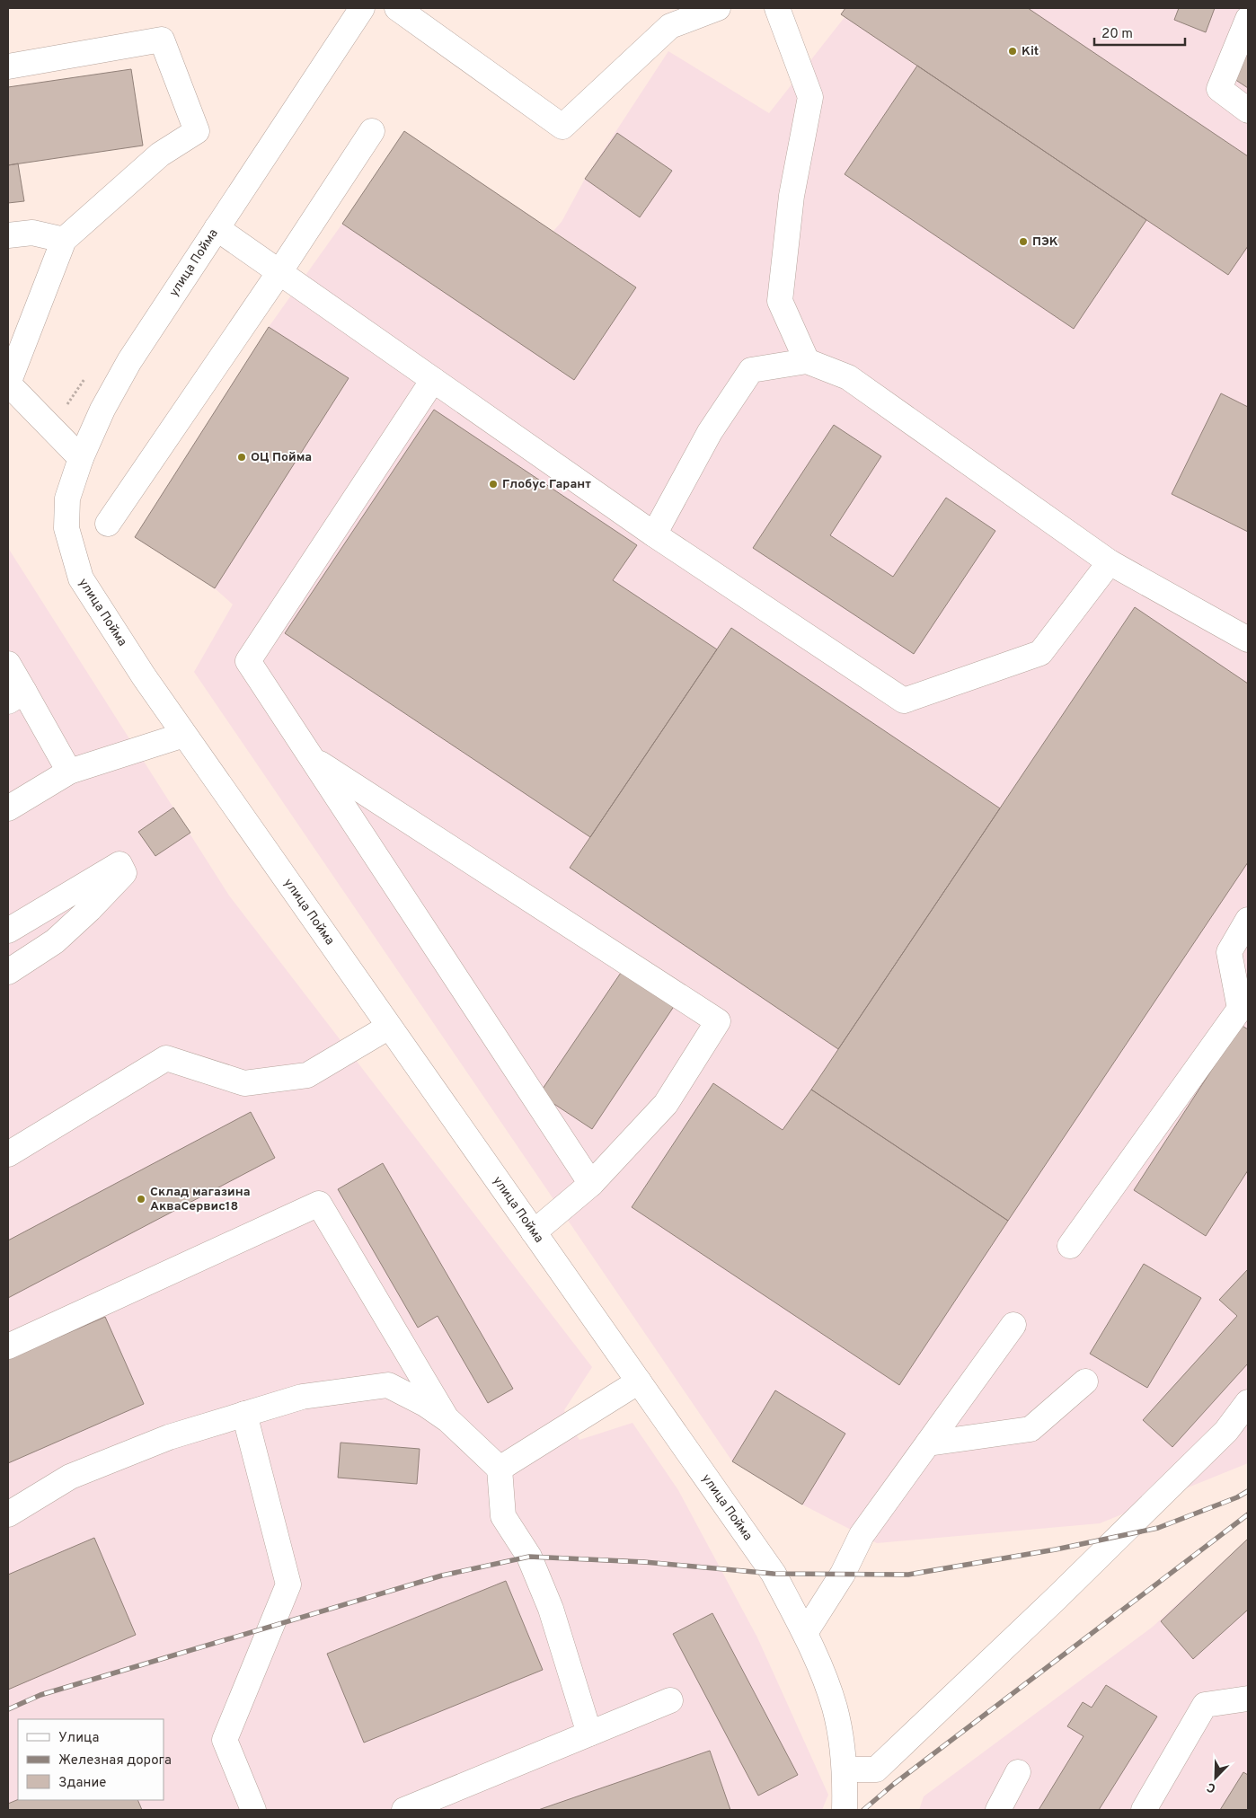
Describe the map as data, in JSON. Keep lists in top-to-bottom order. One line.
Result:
{"streets":{"street":["улица Пойма"]},"places":["Kit","ПЭК","ОЦ Пойма","Глобус Гарант","Склад магазина АкваСервис18"],"legend":["Улица","Железная дорога","Здание"],"scale_bar":"20 m","north":"bottom left"}
